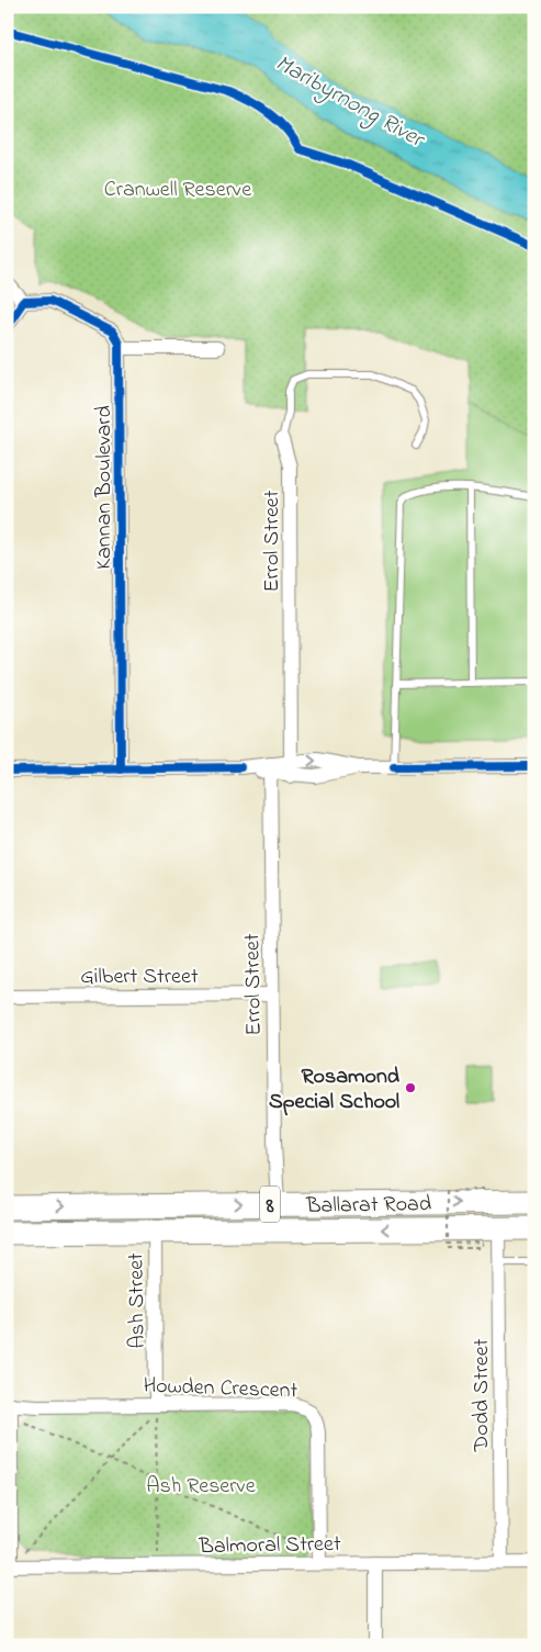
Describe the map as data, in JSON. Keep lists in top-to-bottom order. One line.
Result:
{"streets":{"highway":["Ballarat Road","8"],"street":["Kannan Boulevard","Errol Street","Gilbert Street","Ash Street","Howden Crescent","Dodd Street","Balmoral Street"]},"crossings":[["Errol Street","Gilbert Street"],["Errol Street","Ballarat Road"],["Ballarat Road","Ash Street"],["Ballarat Road","Dodd Street"],["Ash Street","Howden Crescent"],["Howden Crescent","Balmoral Street"],["Dodd Street","Balmoral Street"]],"water":["Maribyrnong River"],"parks":["Cranwell Reserve","Ash Reserve"],"places":["Rosamond Special School"]}
